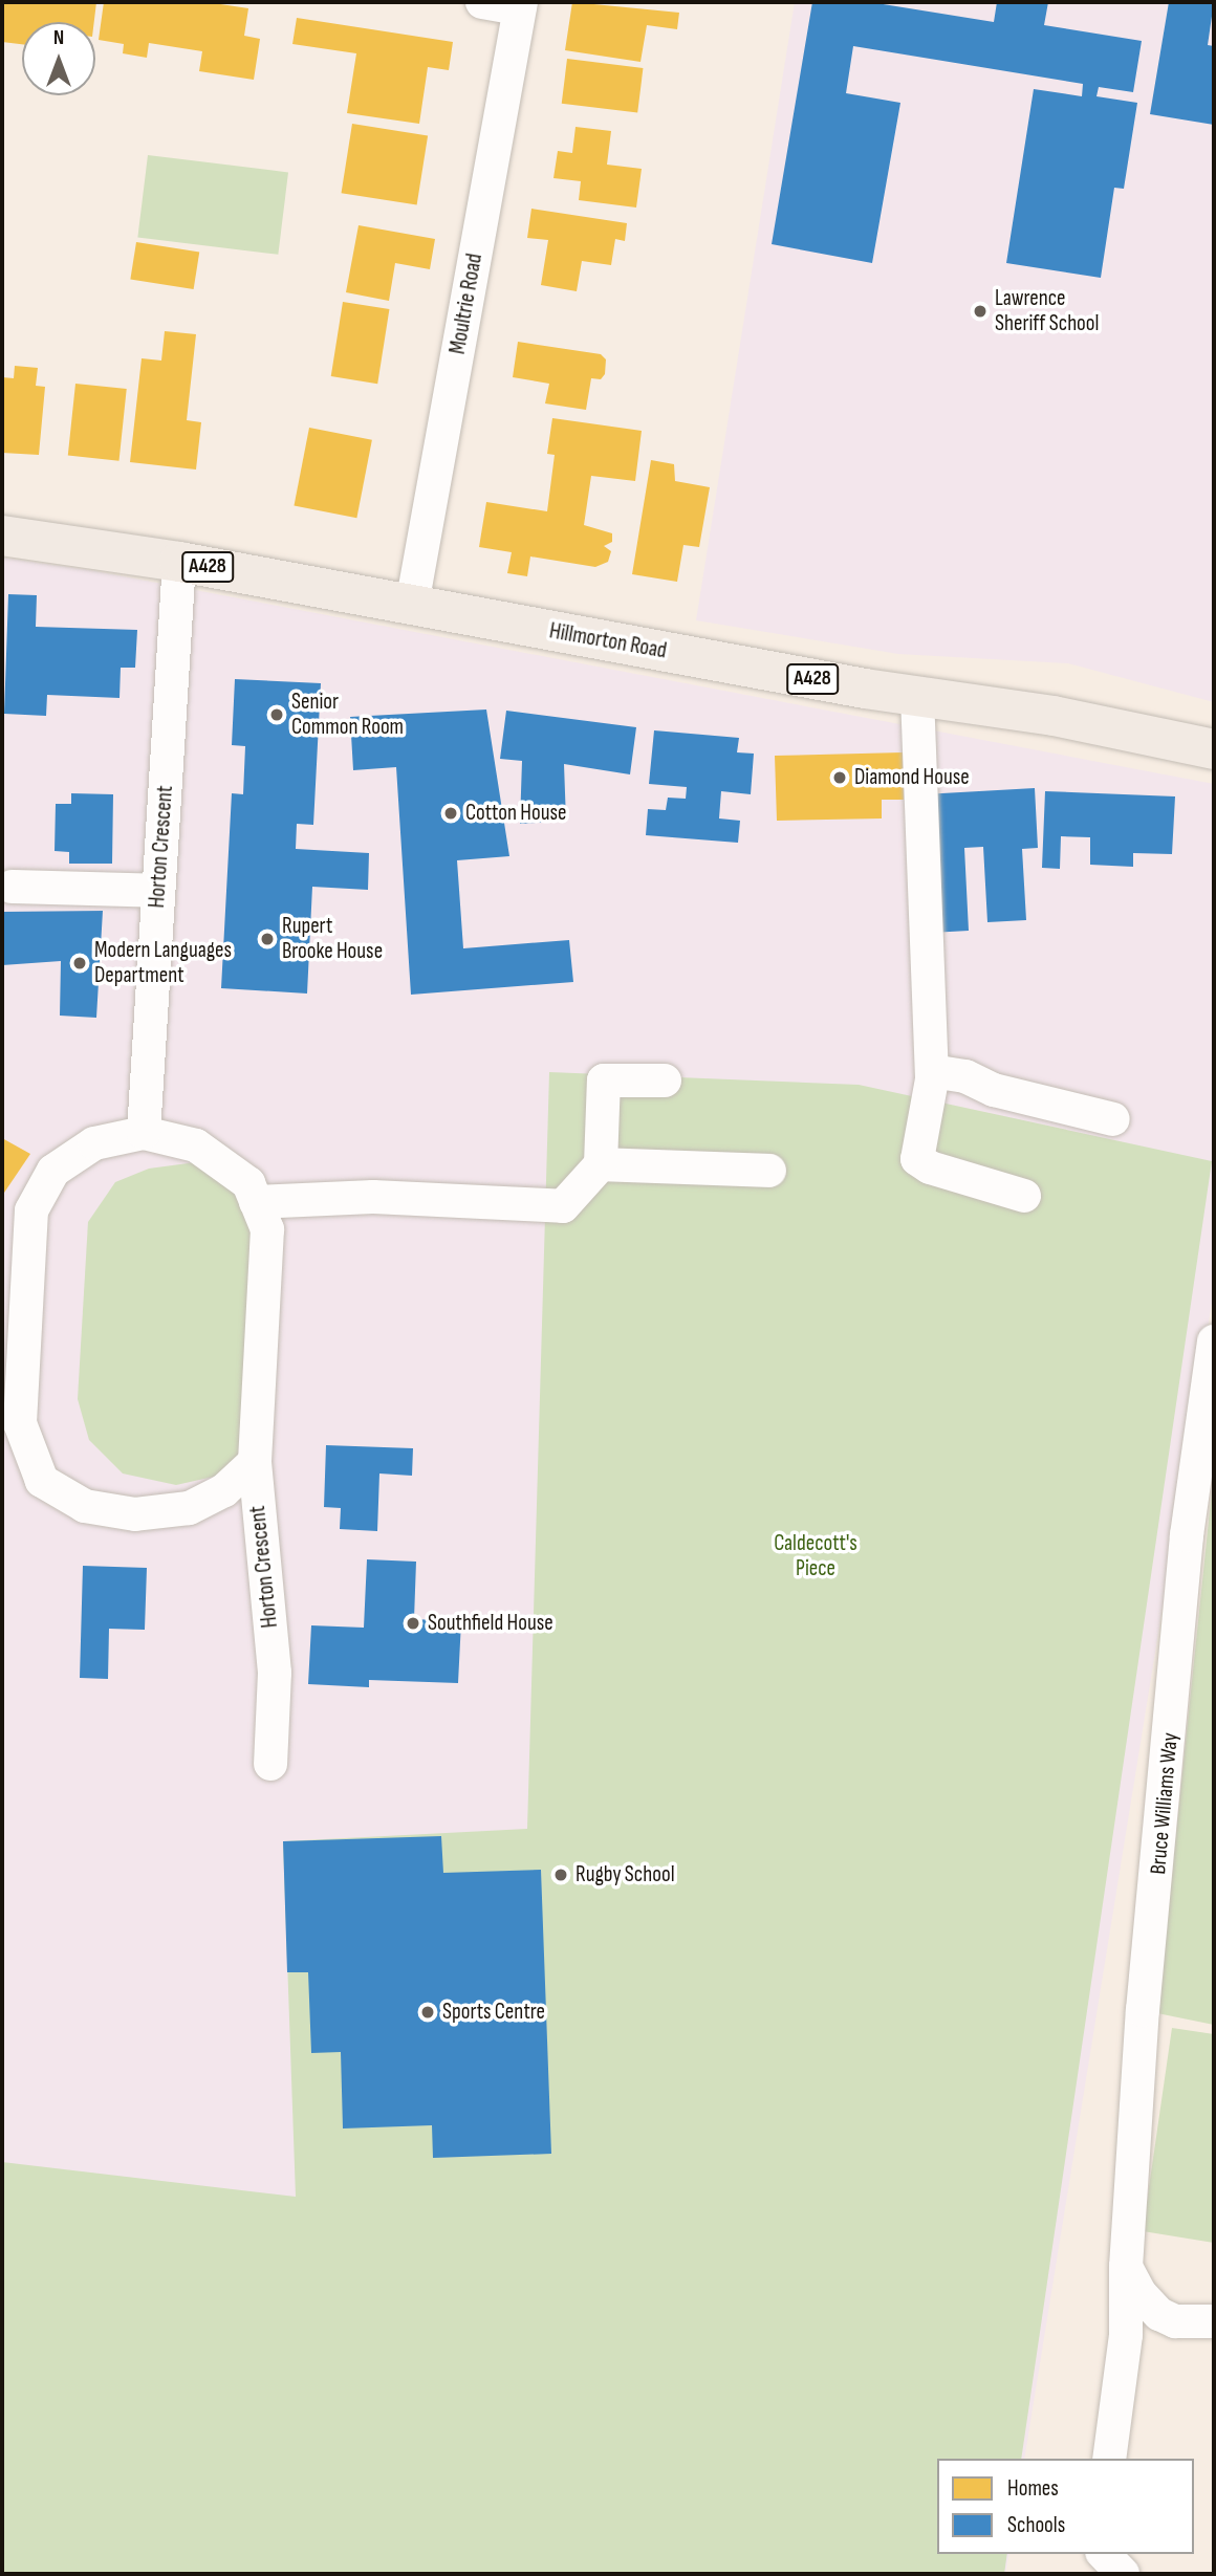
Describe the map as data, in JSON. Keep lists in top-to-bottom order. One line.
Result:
{"streets":{"highway":["A428","Hillmorton Road"],"street":["Moultrie Road","Horton Crescent","Bruce Williams Way"]},"crossings":[["Moultrie Road","Hillmorton Road"],["Hillmorton Road","Horton Crescent"]],"parks":["Caldecott's Piece"],"places":["Lawrence Sheriff School","Senior Common Room","Diamond House","Cotton House","Rupert Brooke House","Modern Languages Department","Southfield House","Rugby School","Sports Centre"],"legend":["Homes","Schools"],"north":"top"}
